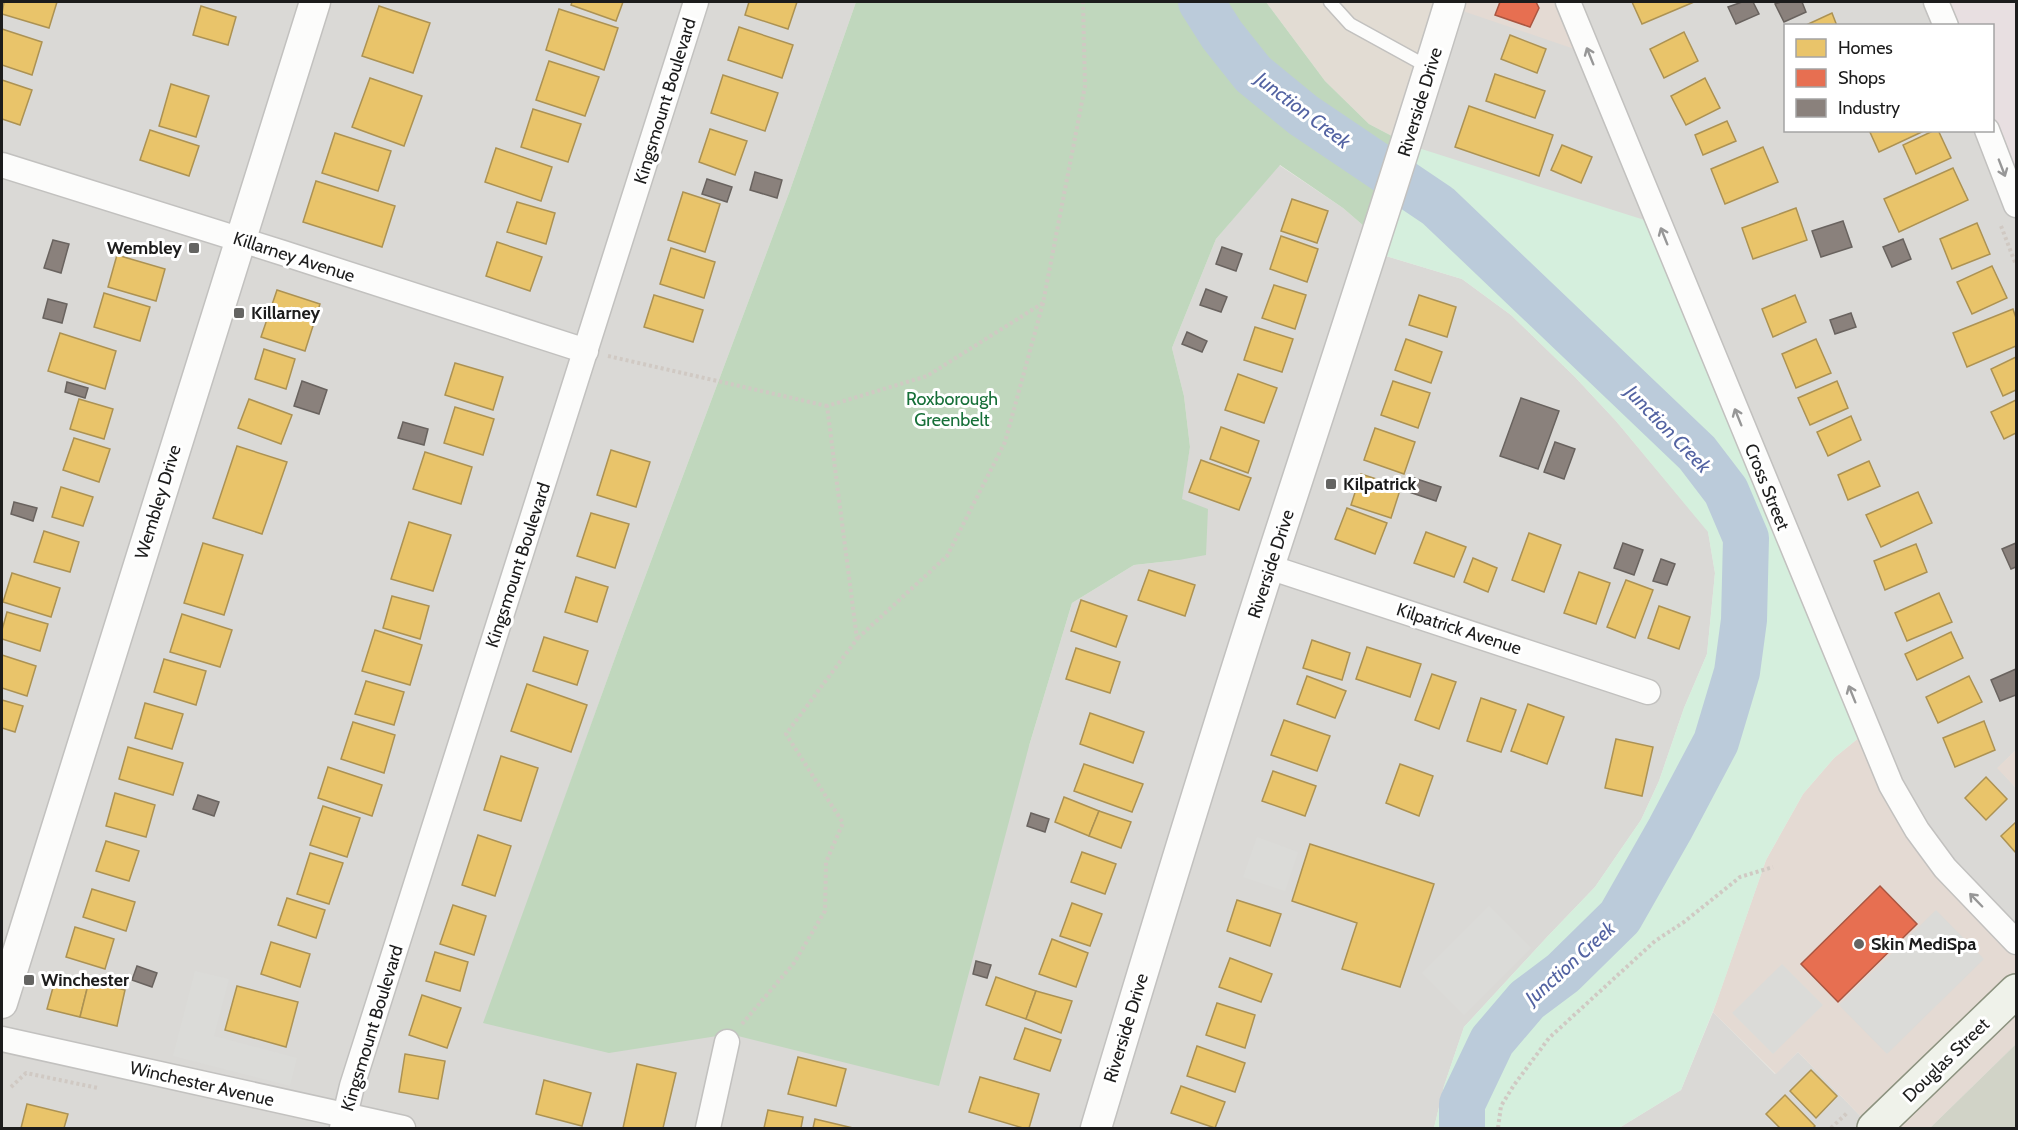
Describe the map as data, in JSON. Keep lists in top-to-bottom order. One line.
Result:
{"streets":{"main road":["Douglas Street"],"street":["Kingsmount Boulevard","Riverside Drive","Killarney Avenue","Cross Street","Wembley Drive","Kilpatrick Avenue","Winchester Avenue"]},"crossings":[["Kingsmount Boulevard","Killarney Avenue"],["Kingsmount Boulevard","Winchester Avenue"],["Riverside Drive","Kilpatrick Avenue"],["Killarney Avenue","Wembley Drive"]],"one_way":["Cross Street"],"water":["Junction Creek"],"parks":["Roxborough Greenbelt"],"places":{"transit":["Wembley","Killarney","Kilpatrick","Winchester"],"other":["Skin MediSpa"]},"legend":["Homes","Shops","Industry"]}
